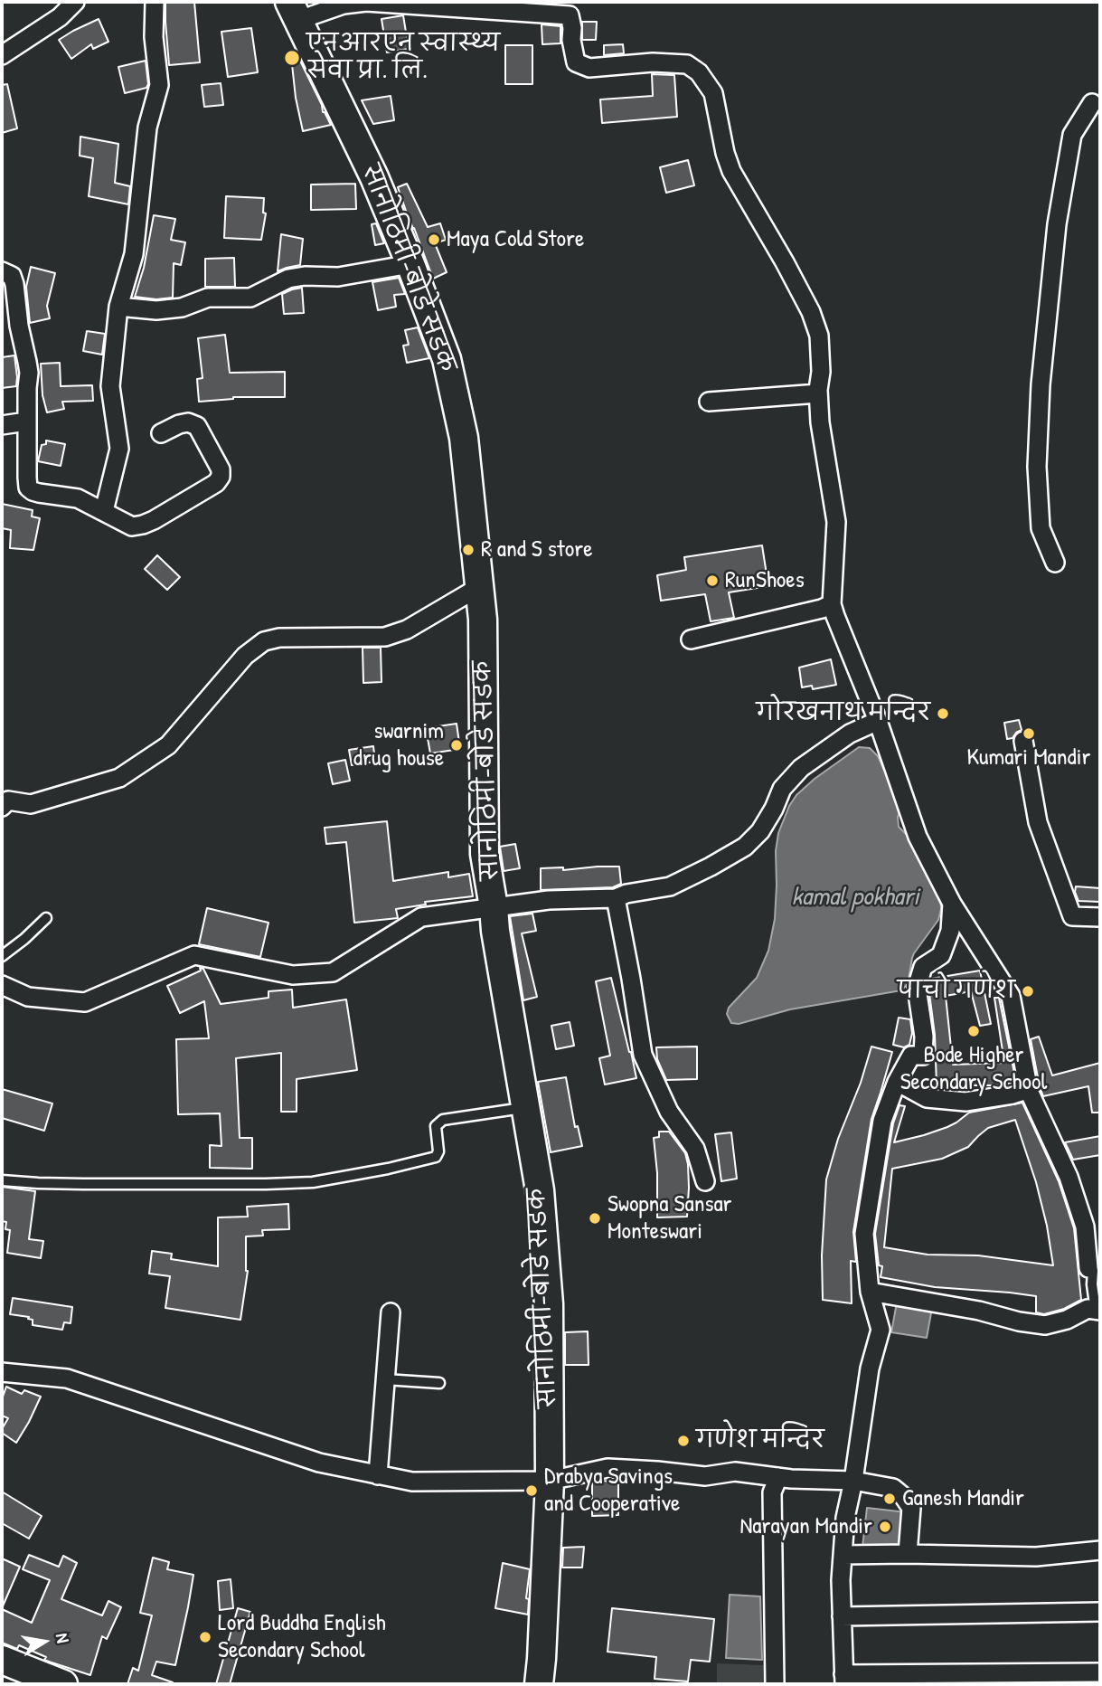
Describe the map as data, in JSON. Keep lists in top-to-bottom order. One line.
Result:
{"streets":{"main road":["सानोठिमी-बोडे सडक"]},"water":["kamal pokhari"],"places":["एनआरएन स्वास्थ्य सेवा प्रा. लि.","Maya Cold Store","R and S store","RunShoes","गोरखनाथ मन्दिर","Kumari Mandir","swarnim drug house","पाचो गणेश","Bode Higher Secondary School","Swopna Sansar Monteswari","गणेश मन्दिर","Drabya Savings and Cooperative","Ganesh Mandir","Narayan Mandir","Lord Buddha English Secondary School"],"north":"right"}
